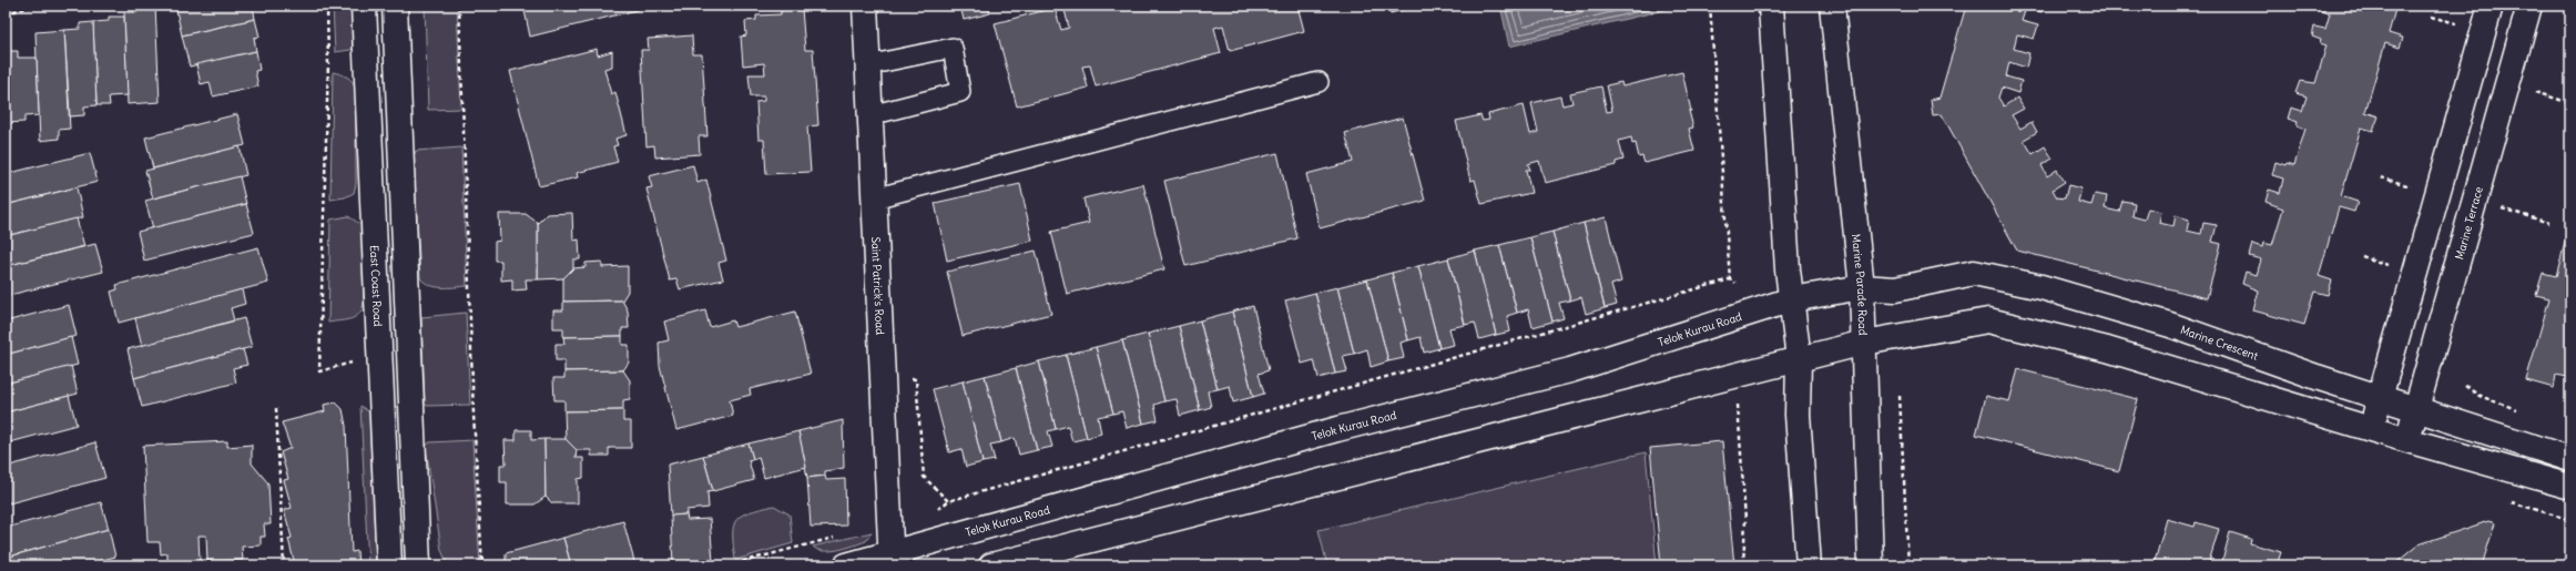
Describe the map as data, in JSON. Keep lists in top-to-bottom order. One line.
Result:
{"streets":{"street":["Marine Terrace","East Coast Road","Marine Parade Road","Saint Patrick's Road","Telok Kurau Road","Marine Crescent"]},"crossings":[["Marine Terrace","Marine Crescent"],["Marine Parade Road","Telok Kurau Road"],["Marine Parade Road","Marine Crescent"],["Saint Patrick's Road","Telok Kurau Road"],["Telok Kurau Road","Marine Crescent"]]}
